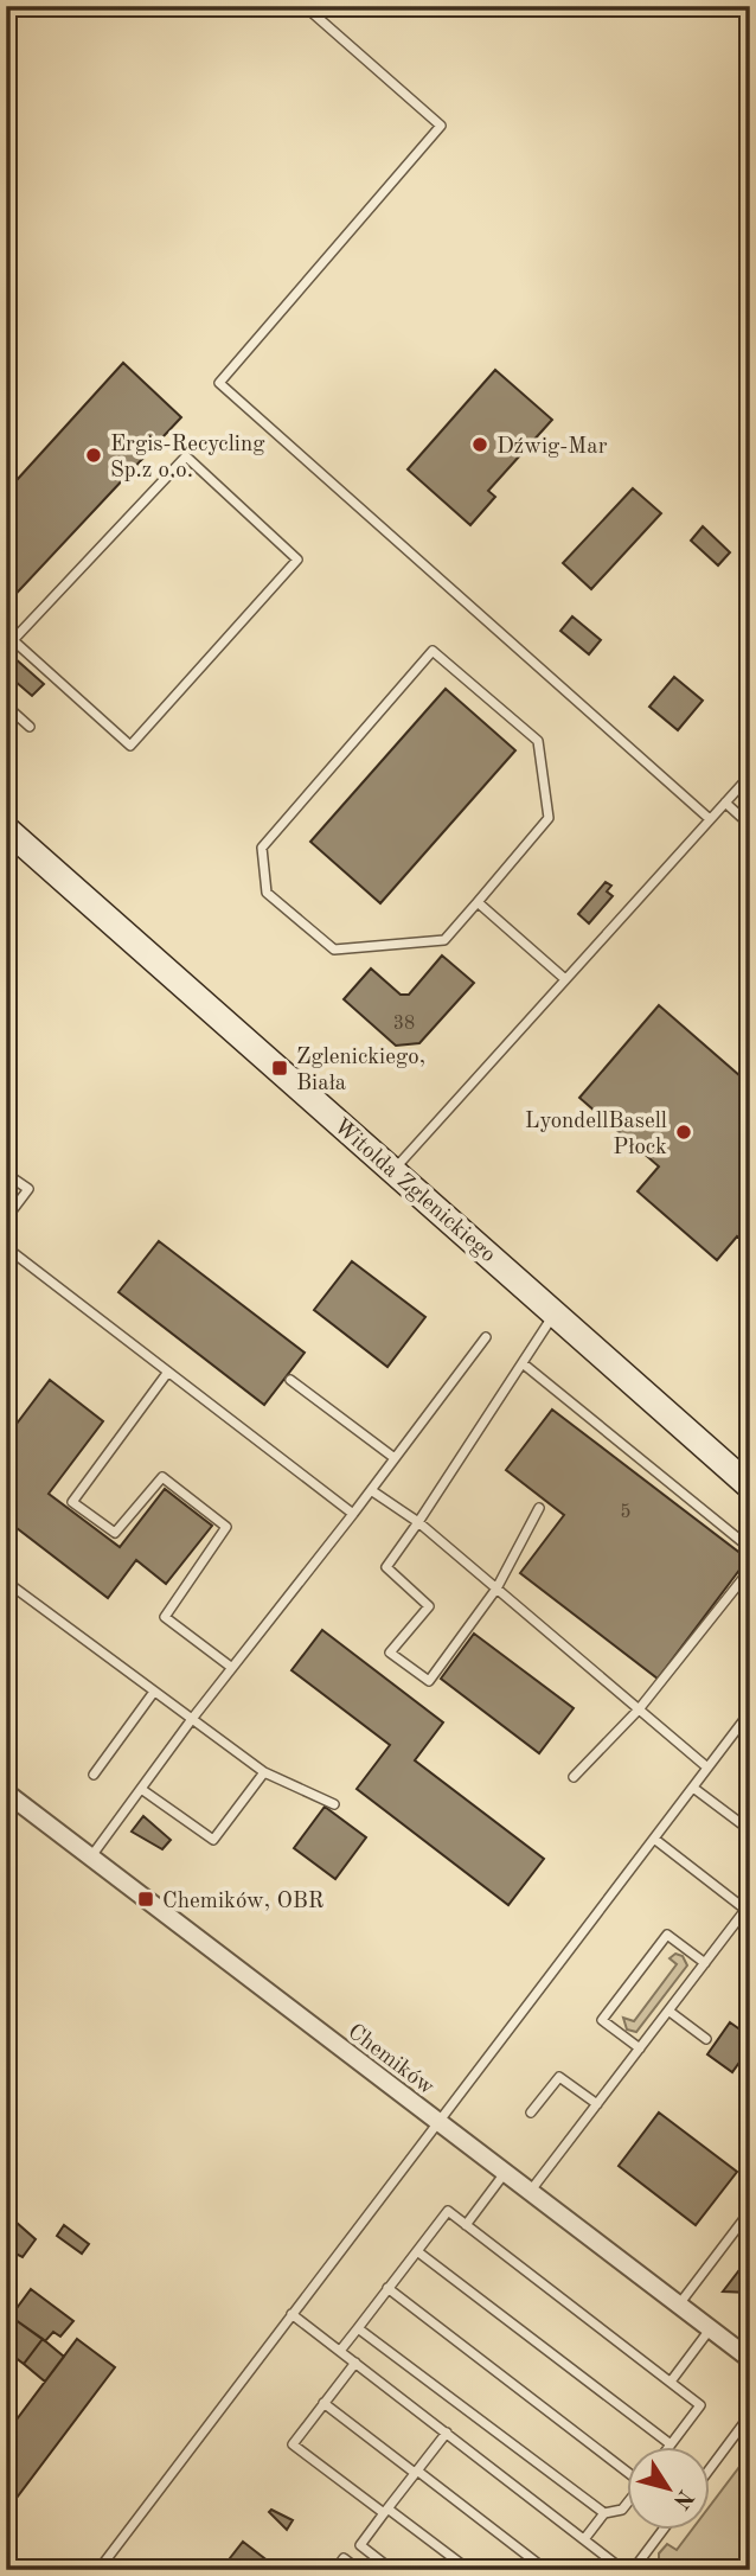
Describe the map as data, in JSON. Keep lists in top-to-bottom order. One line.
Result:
{"streets":{"street":["Witolda Zglenickiego","Chemików"]},"places":{"other":["Dźwig-Mar","Ergis-Recycling Sp.z o.o.","LyondellBasell Płock"],"transit":["Zglenickiego, Biała","Chemików, OBR"]},"house_numbers":["38","5"],"north":"bottom right"}
